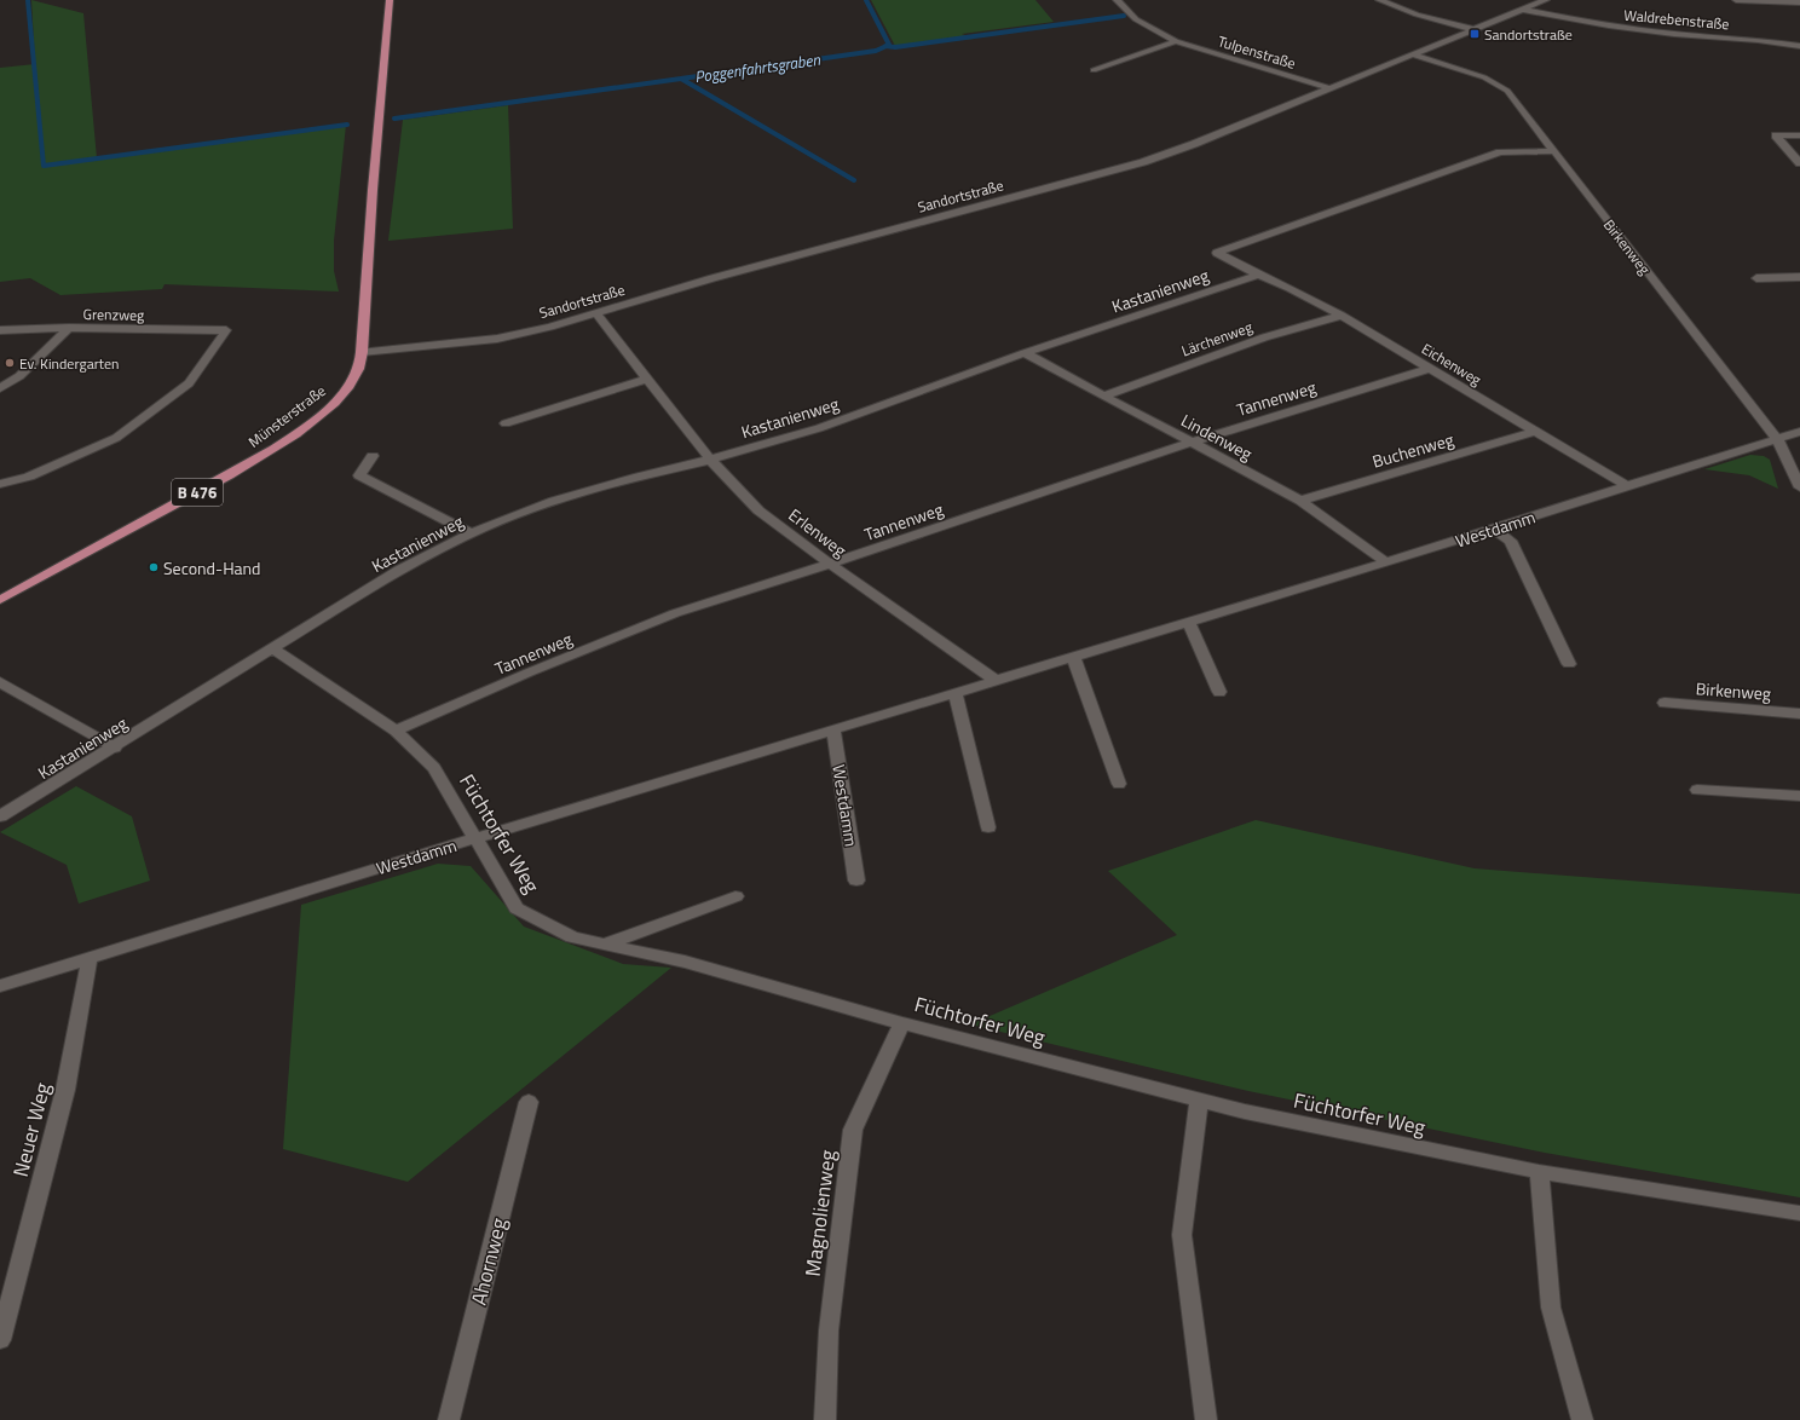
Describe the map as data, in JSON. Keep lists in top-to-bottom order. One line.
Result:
{"streets":{"main road":["Münsterstraße","B 476"],"street":["Waldrebenstraße","Tulpenstraße","Sandortstraße","Birkenweg","Kastanienweg","Grenzweg","Lärchenweg","Eichenweg","Tannenweg","Lindenweg","Buchenweg","Westdamm","Erlenweg","Füchtorfer Weg","Neuer Weg","Magnolienweg","Ahornweg"]},"crossings":[["Waldrebenstraße","Sandortstraße"],["Tulpenstraße","Sandortstraße"],["Sandortstraße","Birkenweg"],["Sandortstraße","Münsterstraße"],["Sandortstraße","Erlenweg"],["Birkenweg","Kastanienweg"],["Birkenweg","Westdamm"],["Kastanienweg","Eichenweg"],["Kastanienweg","Lindenweg"],["Kastanienweg","Erlenweg"],["Kastanienweg","Füchtorfer Weg"],["Lärchenweg","Eichenweg"],["Lärchenweg","Lindenweg"],["Eichenweg","Tannenweg"],["Eichenweg","Buchenweg"],["Eichenweg","Westdamm"],["Tannenweg","Lindenweg"],["Tannenweg","Erlenweg"],["Tannenweg","Füchtorfer Weg"],["Lindenweg","Buchenweg"],["Lindenweg","Westdamm"],["Westdamm","Erlenweg"],["Westdamm","Füchtorfer Weg"],["Westdamm","Neuer Weg"],["Füchtorfer Weg","Magnolienweg"]],"water":["Poggenfahrtsgraben"],"places":{"transit":["Sandortstraße"],"other":["Ev. Kindergarten","Second-Hand"]}}
